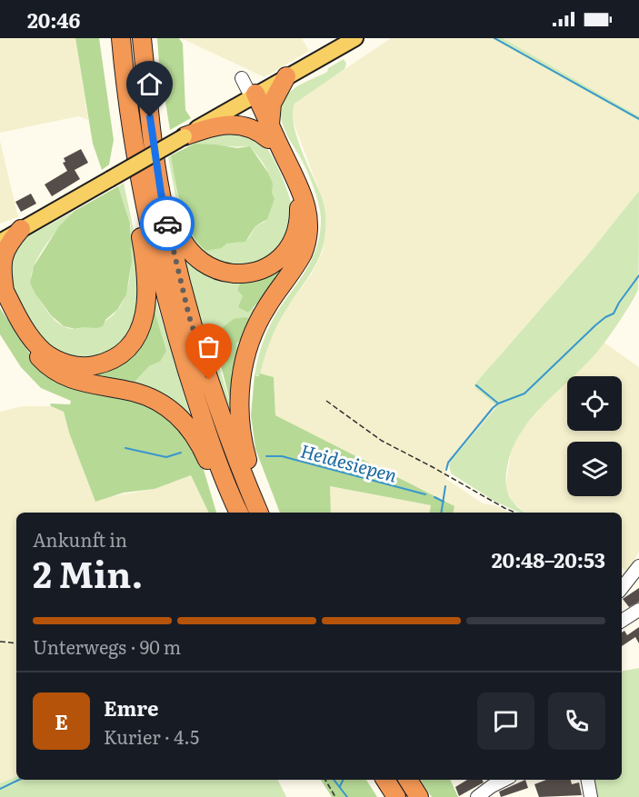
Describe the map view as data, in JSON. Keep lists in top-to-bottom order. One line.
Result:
{"water":["Heidesiepen"],"page":{"status":"20:46","heading":["2 Min.","Ankunft in","20:48–20:53"],"panel":["Emre","Kurier · 4.5"],"bar":"Unterwegs · 90 m","round":"E"}}
